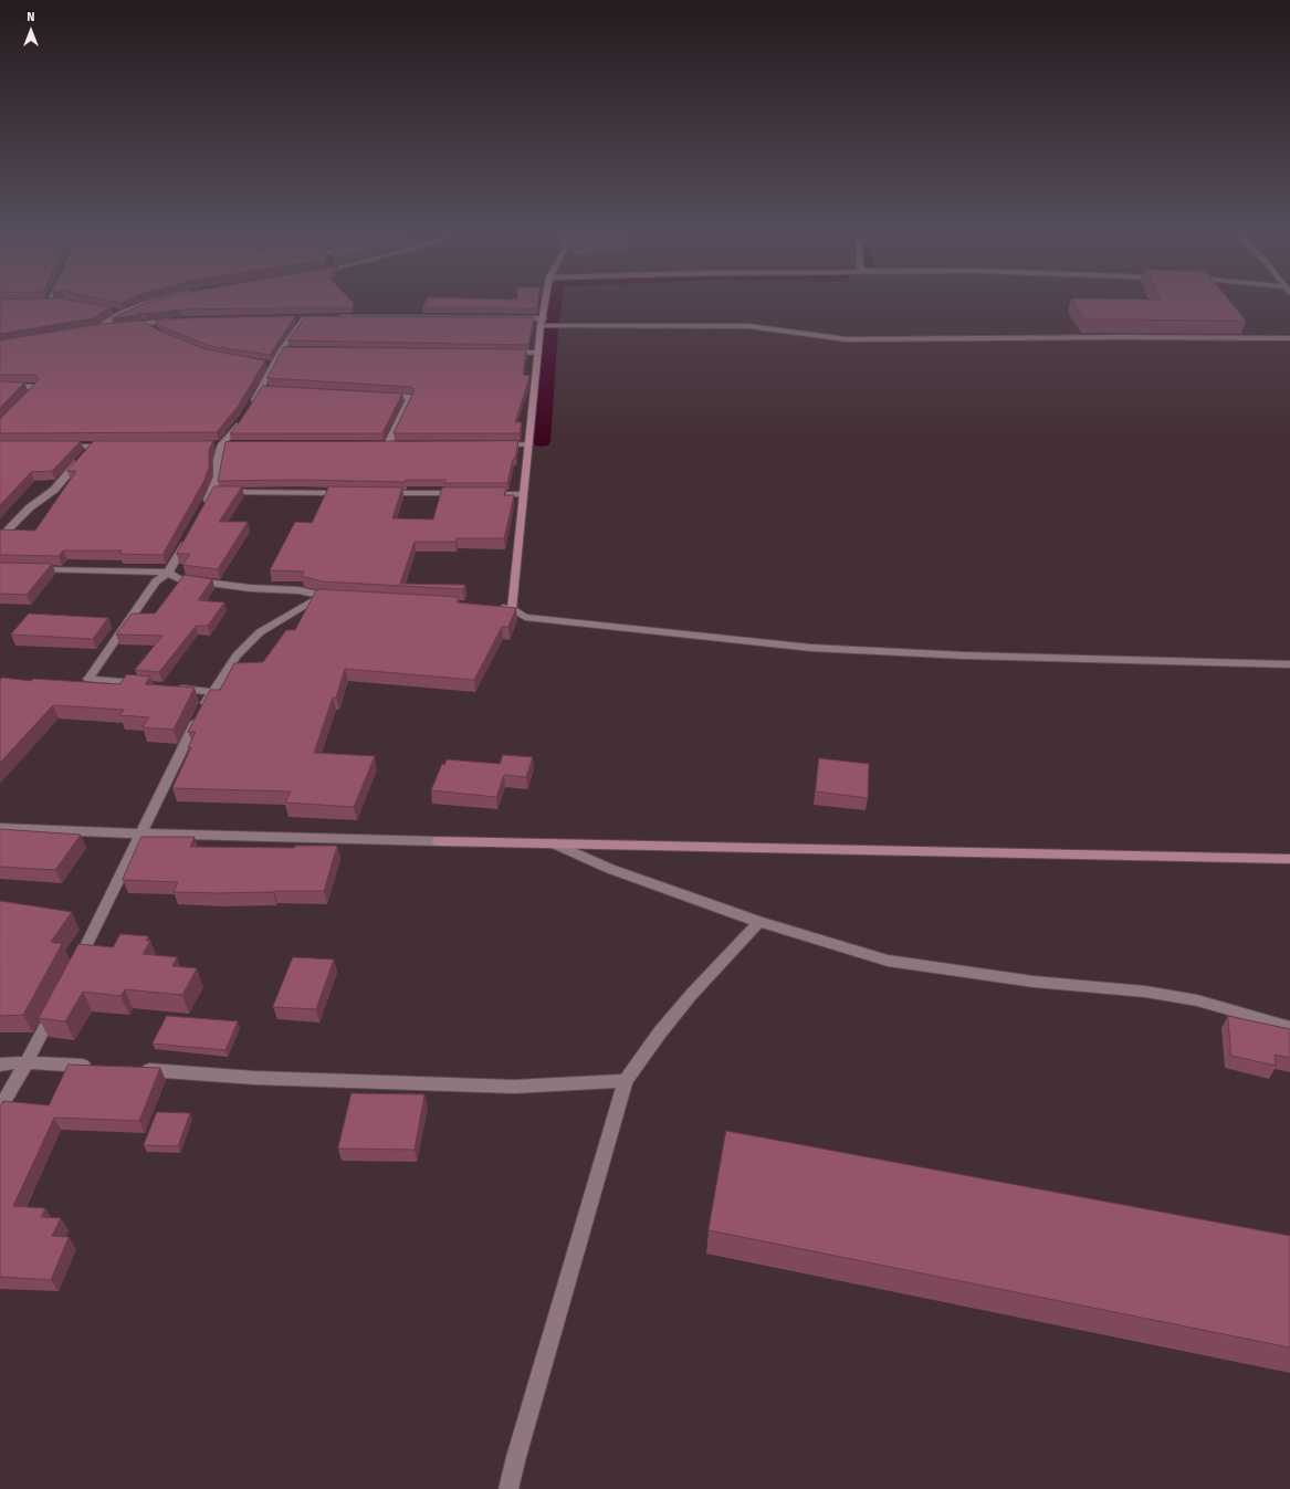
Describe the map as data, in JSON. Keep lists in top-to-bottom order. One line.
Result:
{"north":"top"}
